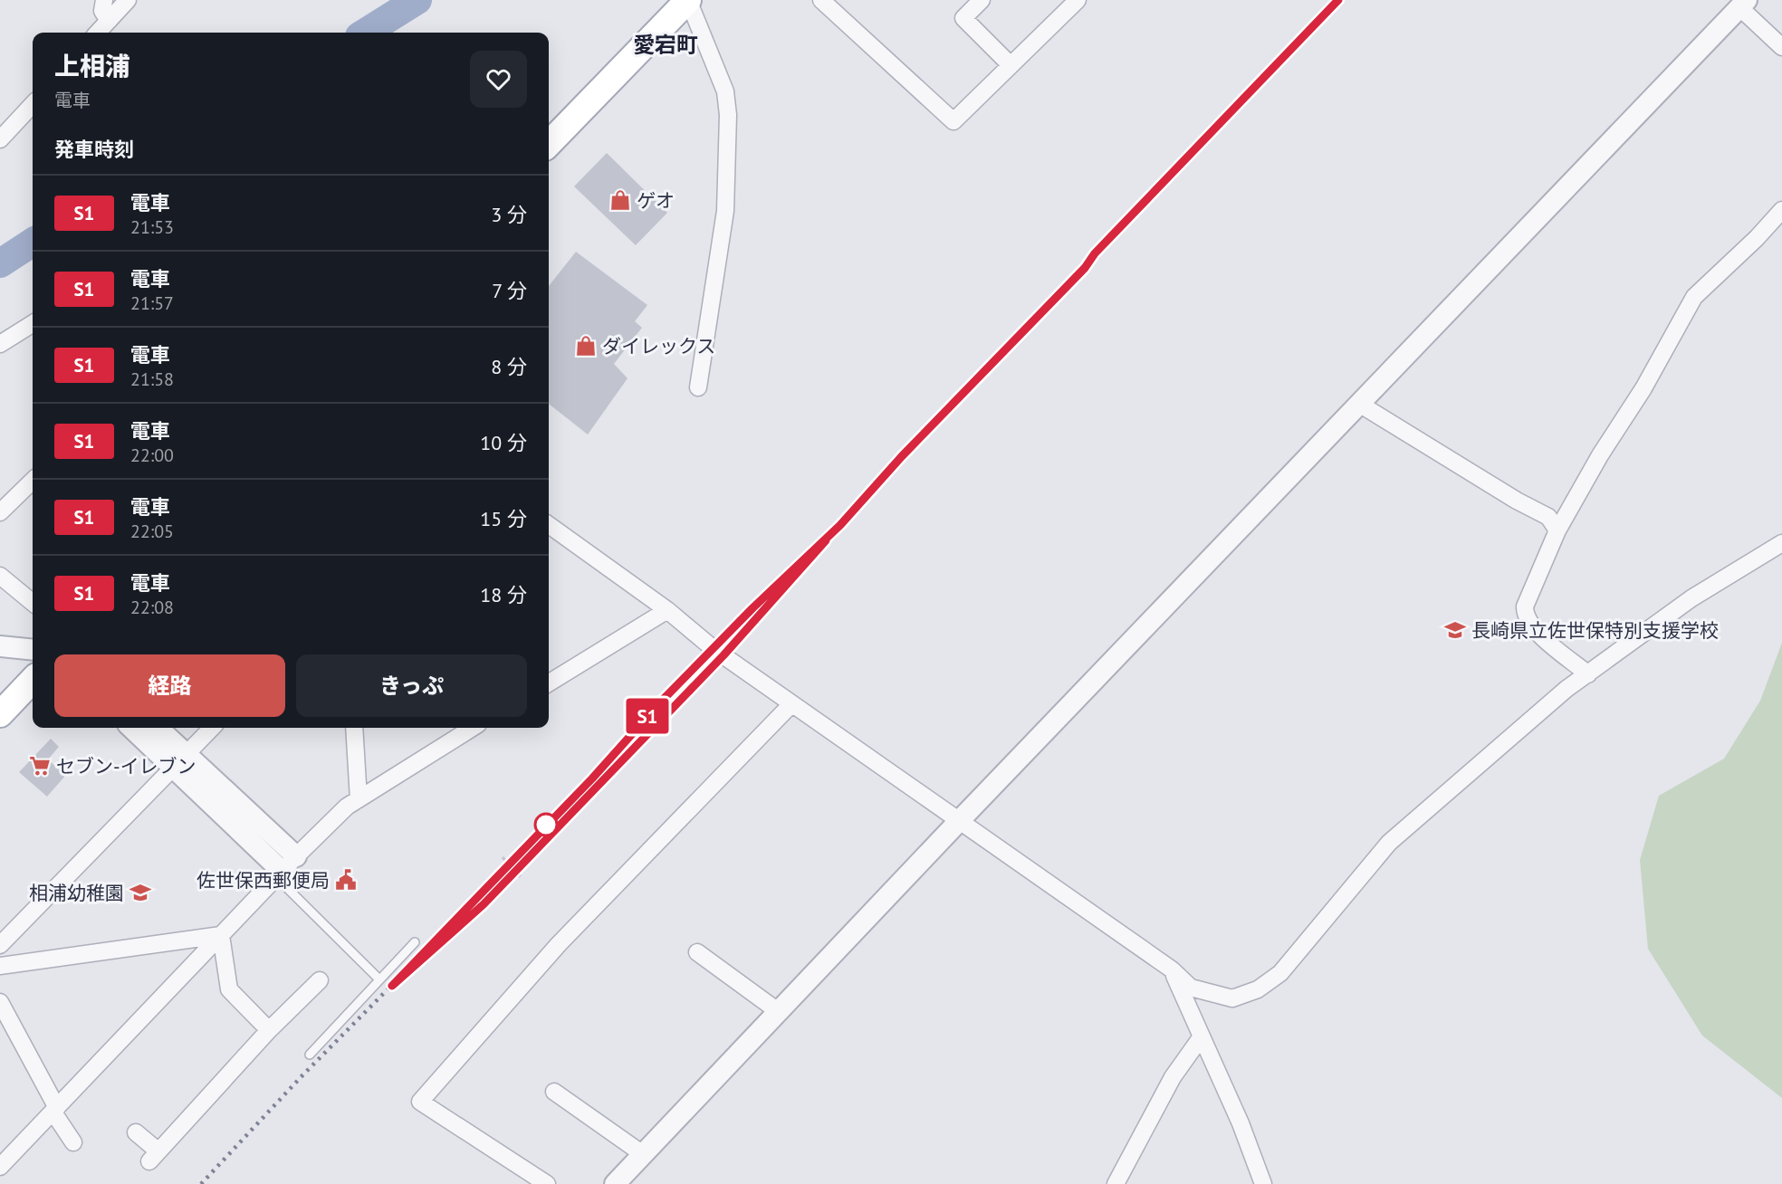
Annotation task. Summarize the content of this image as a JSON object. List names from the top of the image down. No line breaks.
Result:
{"districts":["愛宕町"],"places":{"shop":["ゲオ","ダイレックス"],"school or university":["長崎県立佐世保特別支援学校","相浦幼稚園"],"supermarket":["セブン-イレブン"],"public building":["佐世保西郵便局"]},"page":{"on_map":"S1","heading":[["上相浦","電車"],"発車時刻"],"list":[{"mark":"S1","name":"電車","note":"21:53","value":"3 分"},{"mark":"S1","name":"電車","note":"21:57","value":"7 分"},{"mark":"S1","name":"電車","note":"21:58","value":"8 分"},{"mark":"S1","name":"電車","note":"22:00","value":"10 分"},{"mark":"S1","name":"電車","note":"22:05","value":"15 分"},{"mark":"S1","name":"電車","note":"22:08","value":"18 分"}],"buttons":["経路","きっぷ"]}}
